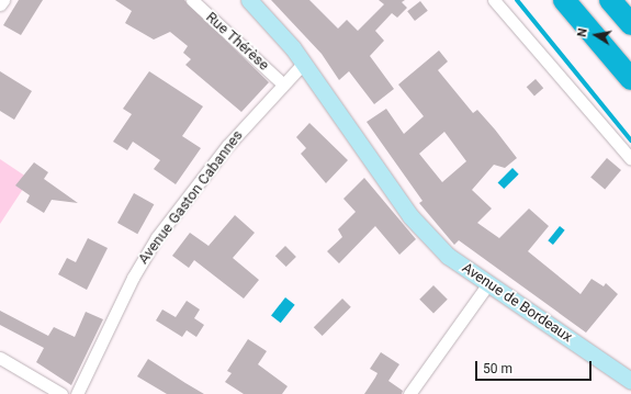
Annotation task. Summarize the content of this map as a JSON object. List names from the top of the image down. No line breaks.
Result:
{"streets":{"main road":["Avenue de Bordeaux"],"street":["Rue Thérèse","Avenue Gaston Cabannes"]},"crossings":[["Rue Thérèse","Avenue Gaston Cabannes"],["Avenue Gaston Cabannes","Avenue de Bordeaux"]],"scale_bar":"50 m","north":"left"}
